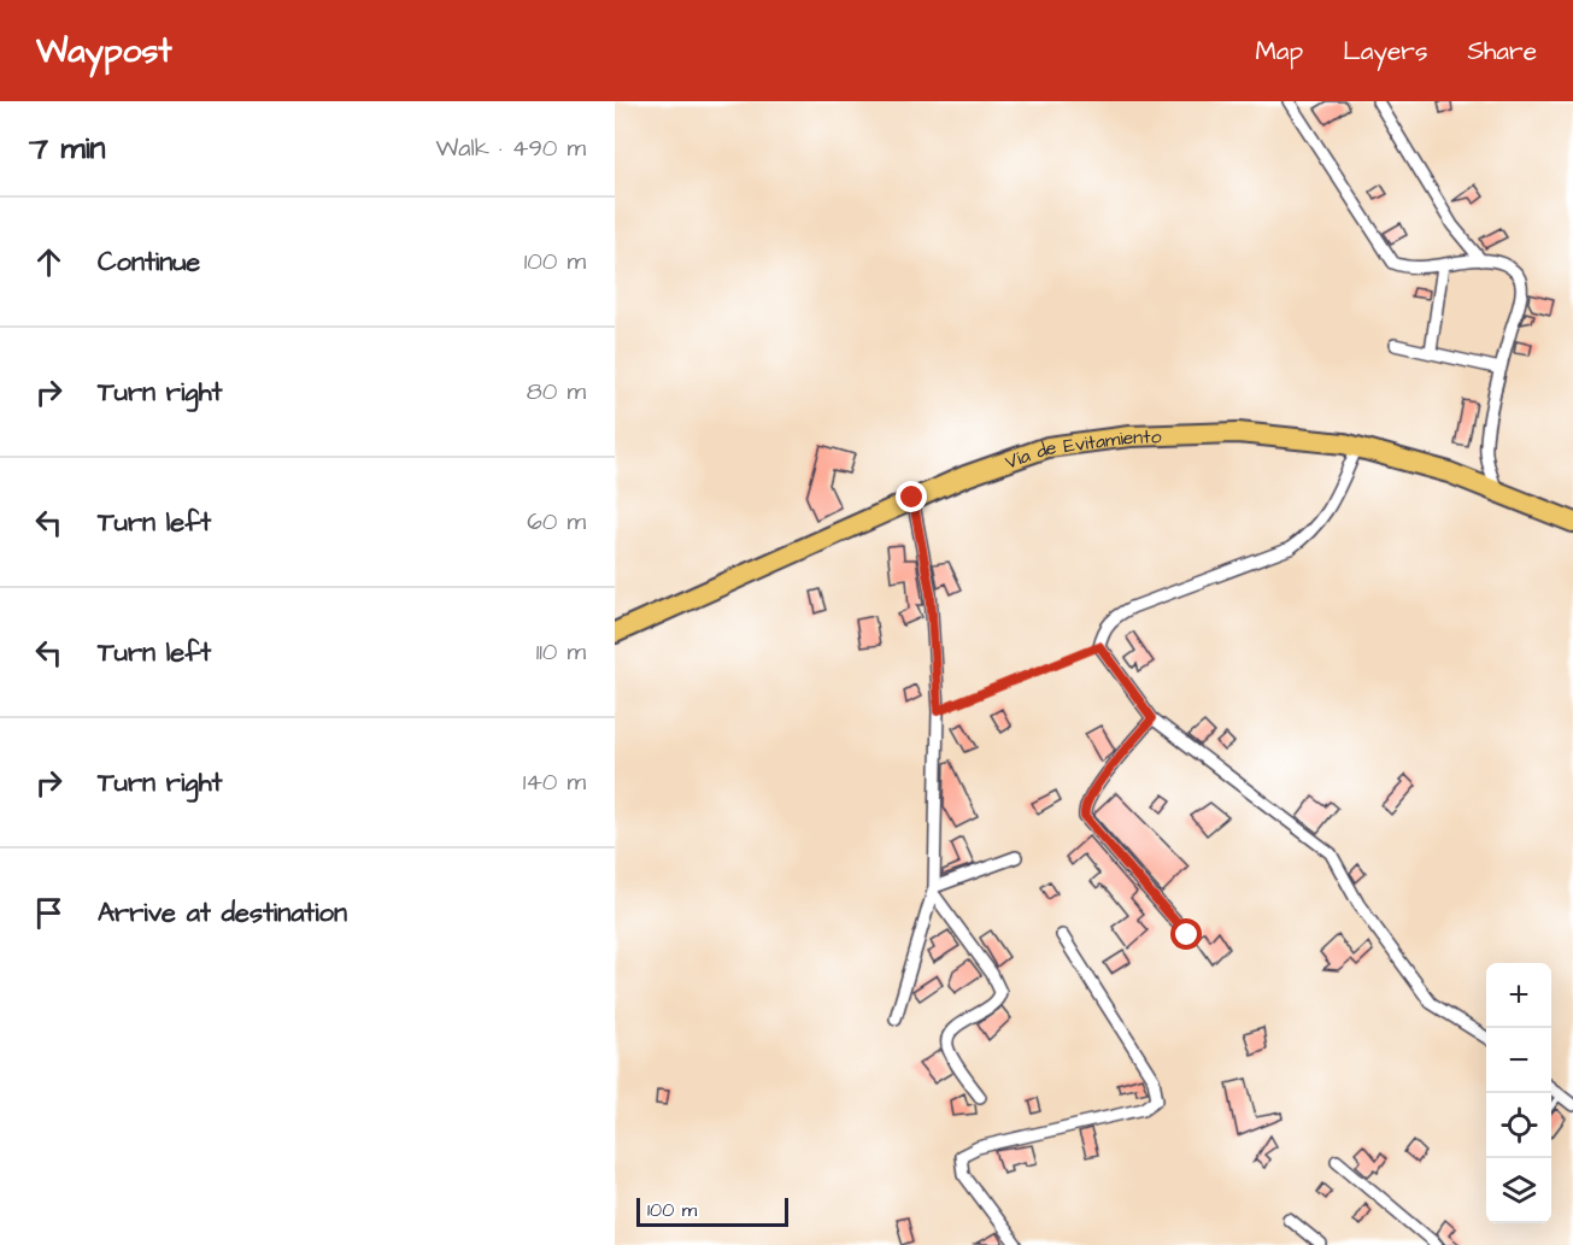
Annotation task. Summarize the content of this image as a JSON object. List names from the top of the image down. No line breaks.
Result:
{"streets":{"highway":["Vía de Evitamiento"]},"scale_bar":"100 m","page":{"header":"Waypost","nav":["Map","Layers","Share"],"heading":["7 min","Walk · 490 m"],"list":[["Continue","100 m"],["Turn right","80 m"],["Turn left","60 m"],["Turn left","110 m"],["Turn right","140 m"],"Arrive at destination"],"map_buttons":["+","−"],"scale":"100 m"}}
